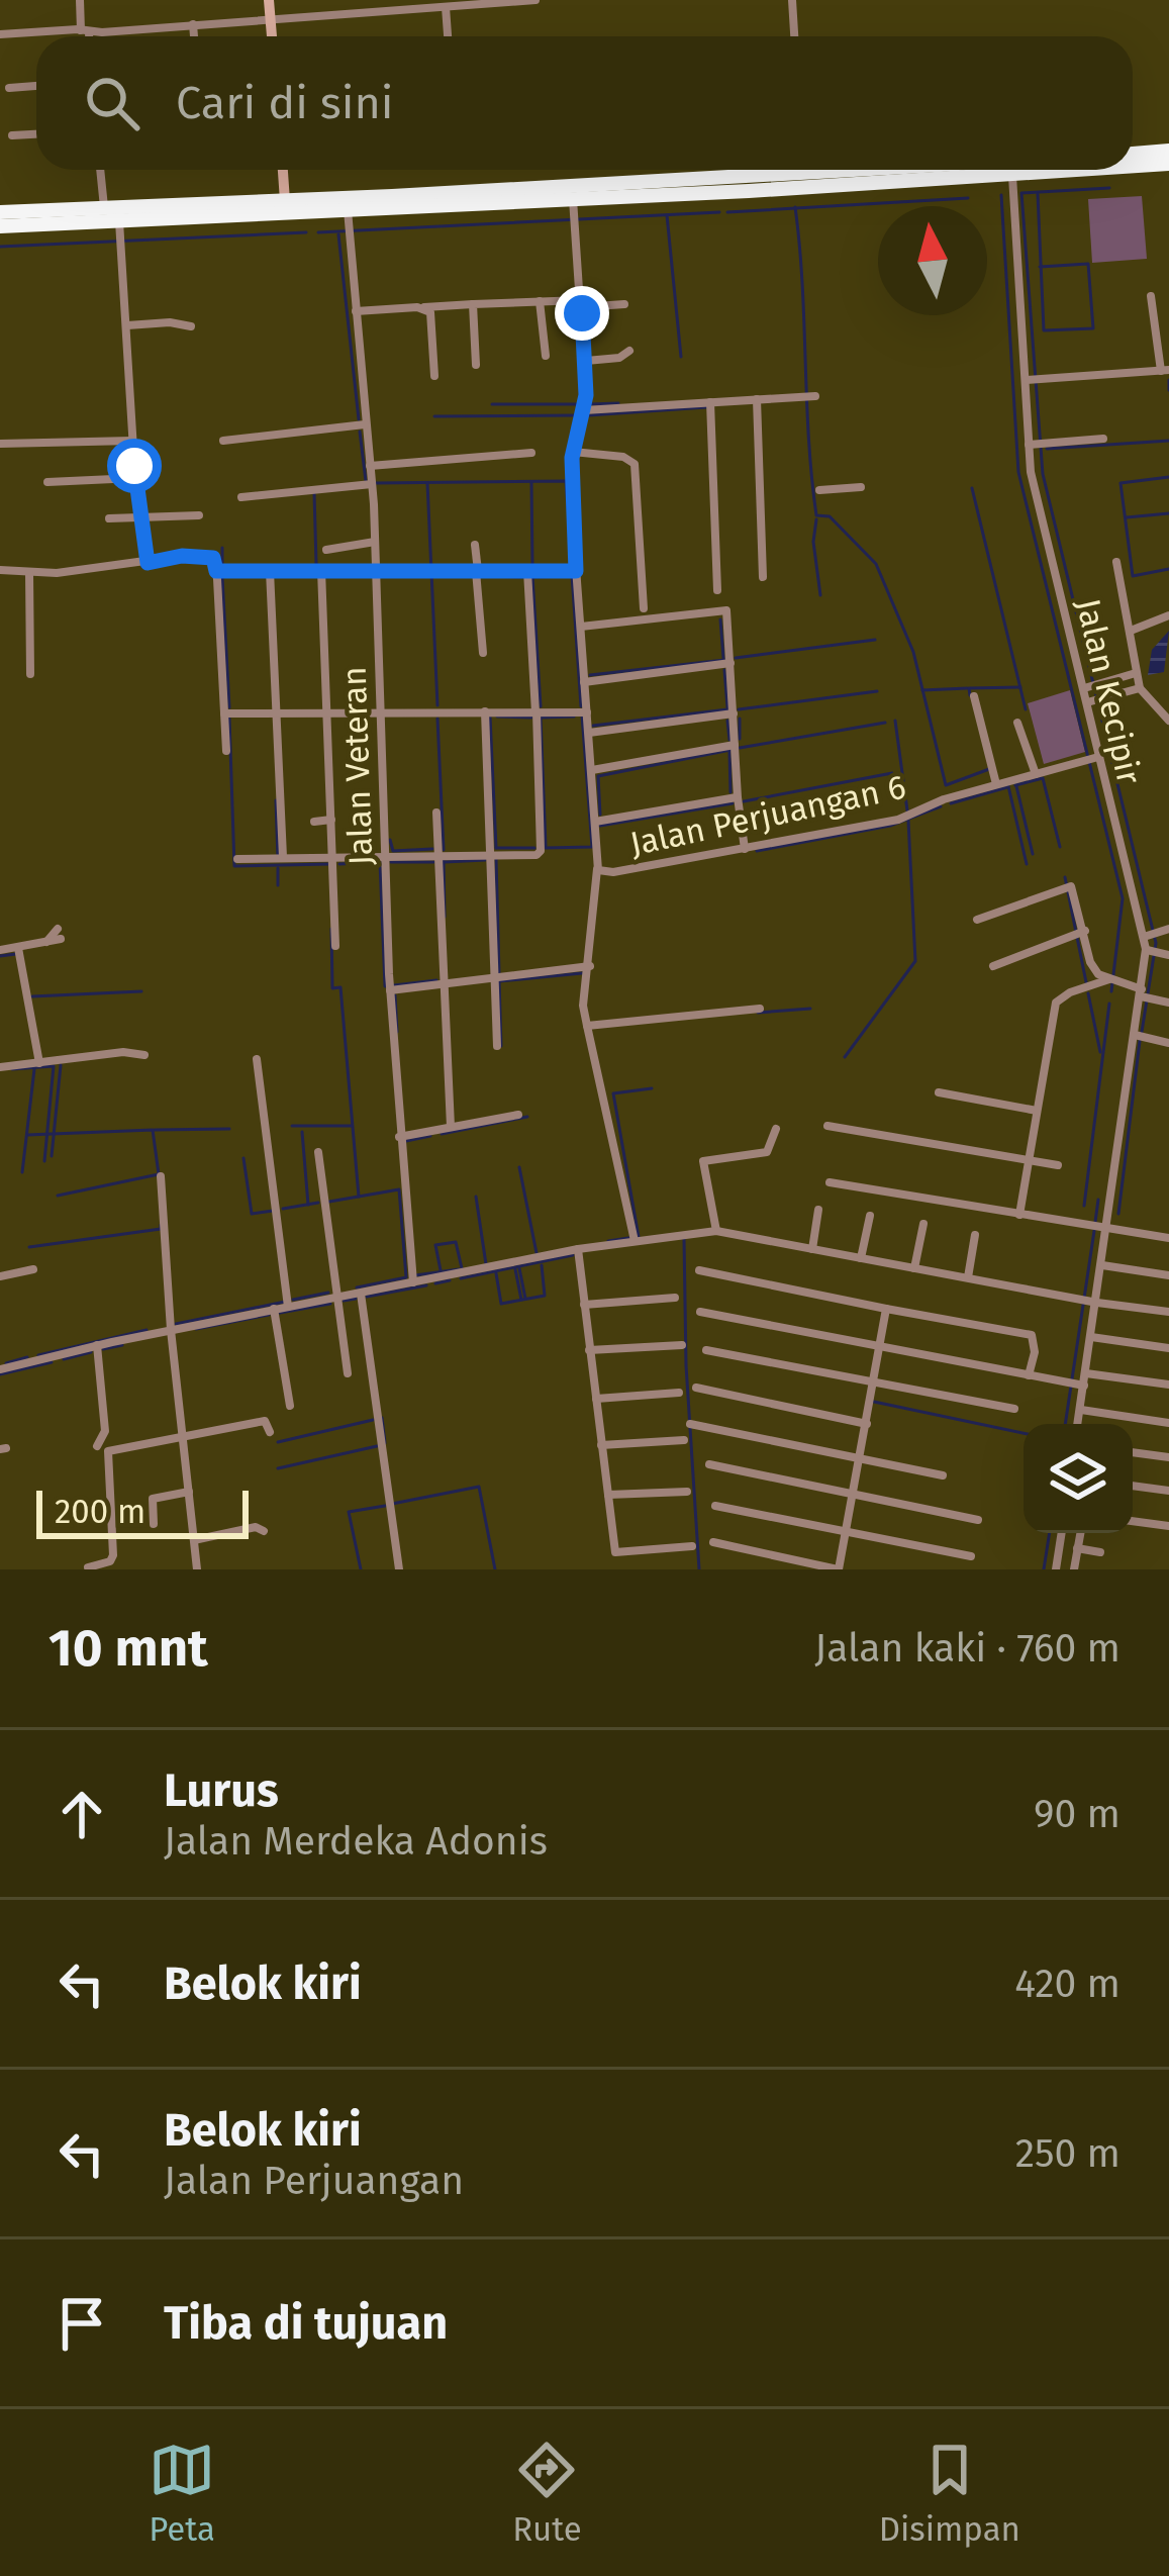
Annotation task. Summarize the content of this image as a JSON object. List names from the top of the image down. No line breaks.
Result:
{"streets":{"street":["Jalan Kecipir","Jalan Veteran","Jalan Perjuangan 6"]},"crossings":[["Jalan Kecipir","Jalan Perjuangan 6"]],"scale_bar":"200 m","north":"top","page":{"search":"Cari di sini","scale":"200 m","heading":["10 mnt","Jalan kaki · 760 m"],"list":[["Lurus","Jalan Merdeka Adonis","90 m"],["Belok kiri","420 m"],["Belok kiri","Jalan Perjuangan","250 m"],"Tiba di tujuan"],"nav":["Peta","Rute","Disimpan"]}}
